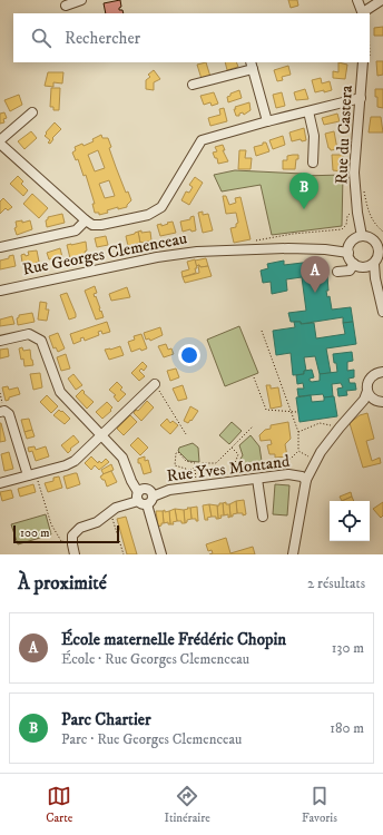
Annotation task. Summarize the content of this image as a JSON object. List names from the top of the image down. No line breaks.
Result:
{"streets":{"street":["Rue du Castera","Rue Georges Clemenceau","Rue Yves Montand"]},"crossings":[["Rue du Castera","Rue Georges Clemenceau"]],"scale_bar":"100 m","page":{"search":"Rechercher","pins":["B","A"],"scale":"100 m","heading":["À proximité","2 résultats"],"list":[{"mark":"A","name":"École maternelle Frédéric Chopin","note":"École · Rue Georges Clemenceau","value":"130 m"},{"mark":"B","name":"Parc Chartier","note":"Parc · Rue Georges Clemenceau","value":"180 m"}],"nav":["Carte","Itinéraire","Favoris"]}}
